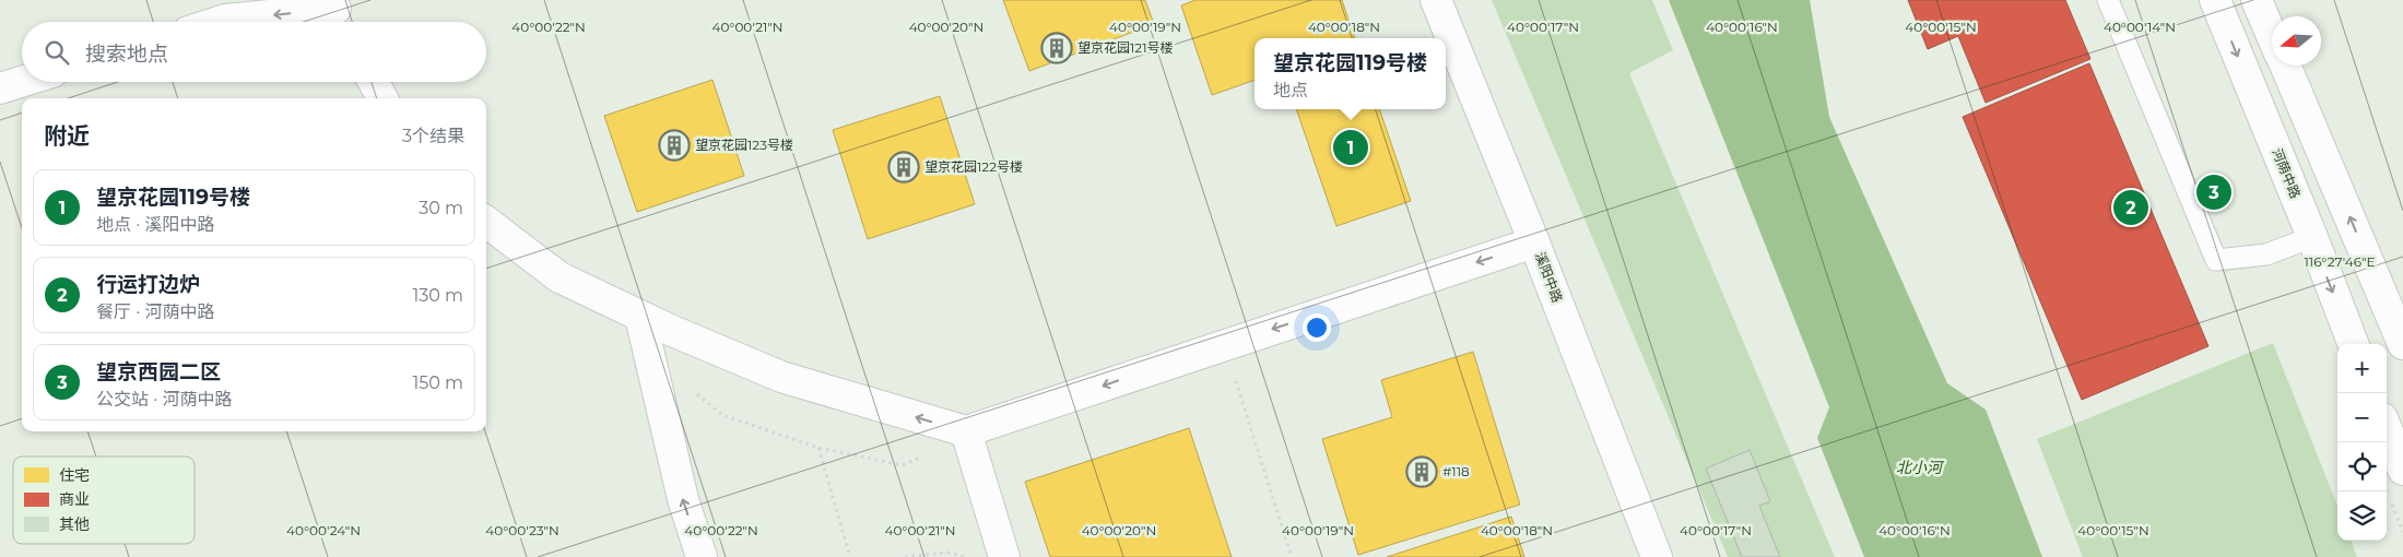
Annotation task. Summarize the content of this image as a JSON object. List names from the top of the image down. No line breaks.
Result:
{"streets":{"street":["河荫中路","溪阳中路"]},"water":["北小河"],"places":{"building":["望京花园121号楼","望京花园123号楼","望京花园122号楼","#118"]},"legend":["住宅","商业","其他"],"north":"left","page":{"search":"搜索地点","popup":["望京花园119号楼","地点"],"heading":["附近","3个结果"],"pins":["1","3","2"],"list":[{"mark":"1","name":"望京花园119号楼","note":"地点 · 溪阳中路","value":"30 m"},{"mark":"2","name":"行运打边炉","note":"餐厅 · 河荫中路","value":"130 m"},{"mark":"3","name":"望京西园二区","note":"公交站 · 河荫中路","value":"150 m"}],"map_buttons":["+","−"]},"coordinates":["40°00'22\"N","40°00'21\"N","40°00'20\"N","40°00'19\"N","40°00'18\"N","40°00'17\"N","40°00'16\"N","40°00'15\"N","40°00'14\"N","116°27'46\"E","40°00'24\"N","40°00'23\"N"]}
